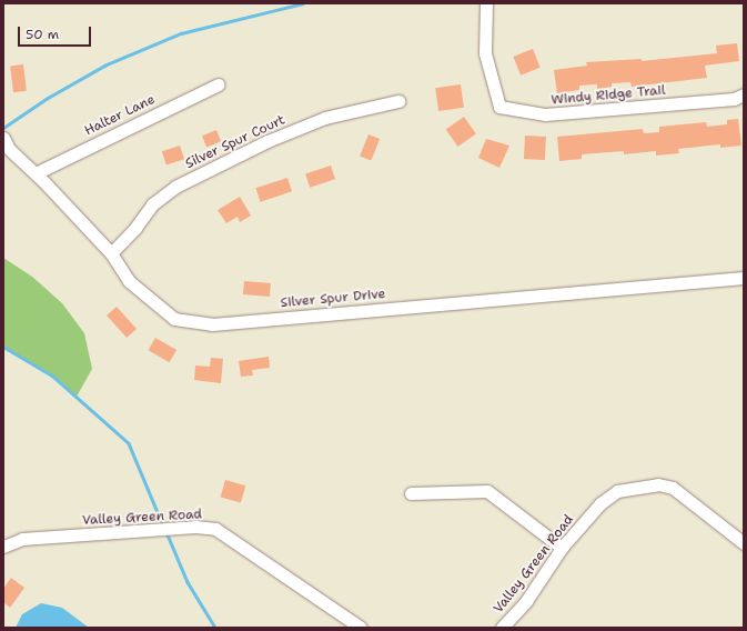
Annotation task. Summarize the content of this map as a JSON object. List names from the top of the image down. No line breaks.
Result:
{"streets":{"street":["Windy Ridge Trail","Halter Lane","Silver Spur Court","Silver Spur Drive","Valley Green Road"]},"crossings":[["Halter Lane","Silver Spur Drive"],["Silver Spur Court","Silver Spur Drive"]],"scale_bar":"50 m"}
